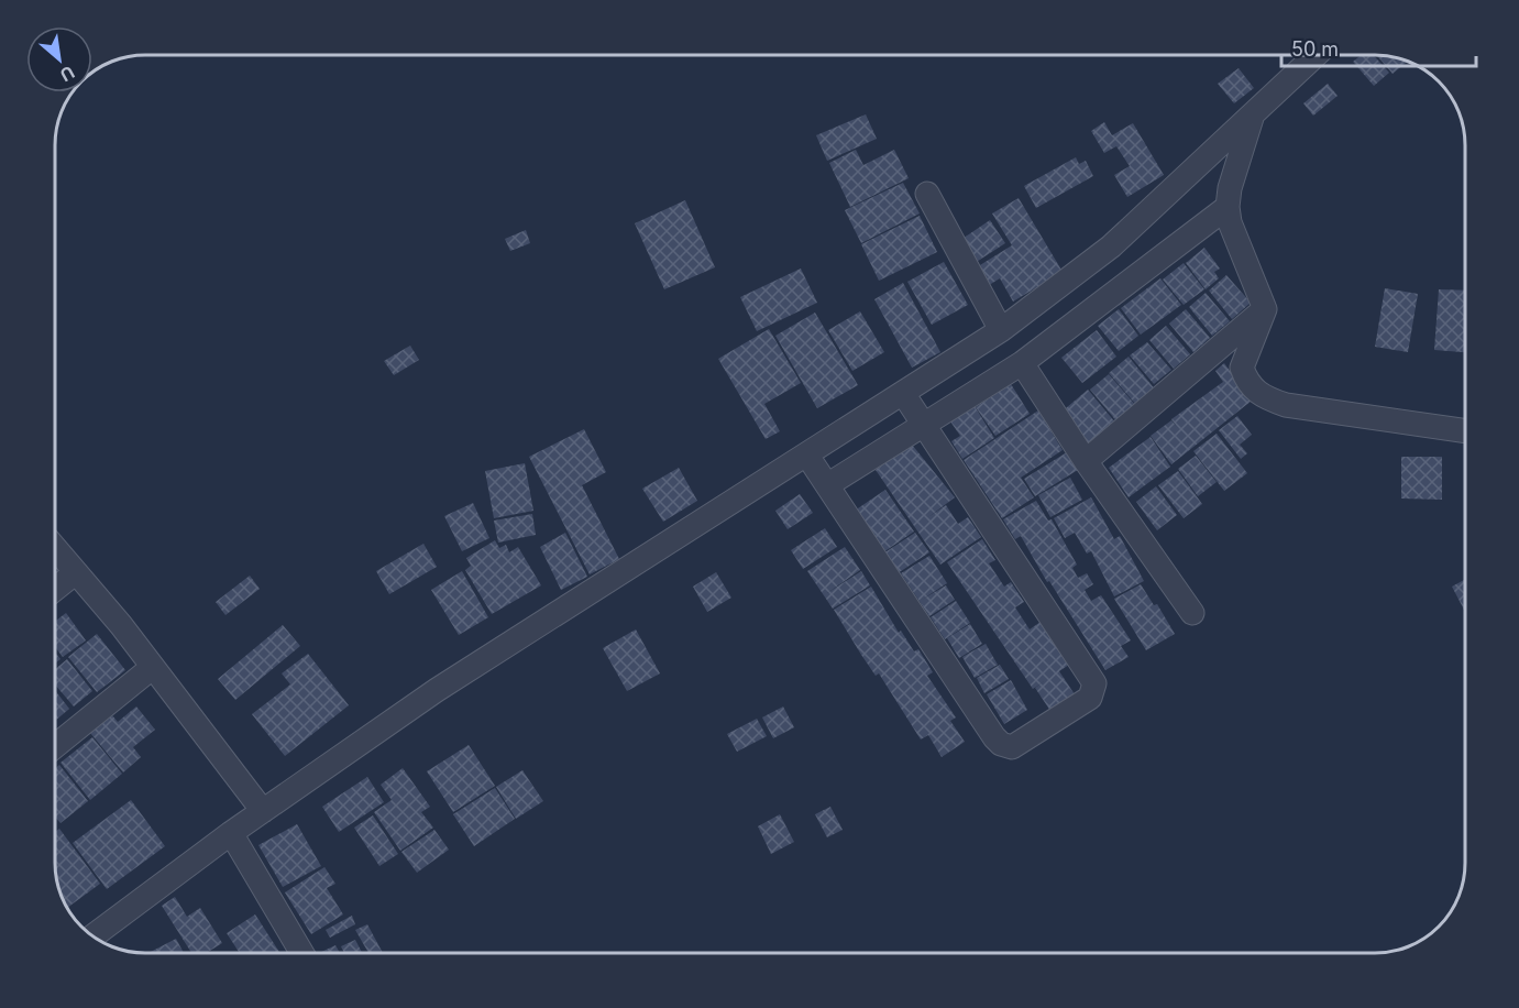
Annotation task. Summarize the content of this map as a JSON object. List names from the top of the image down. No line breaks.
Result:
{"scale_bar":"50 m","north":"bottom right"}
